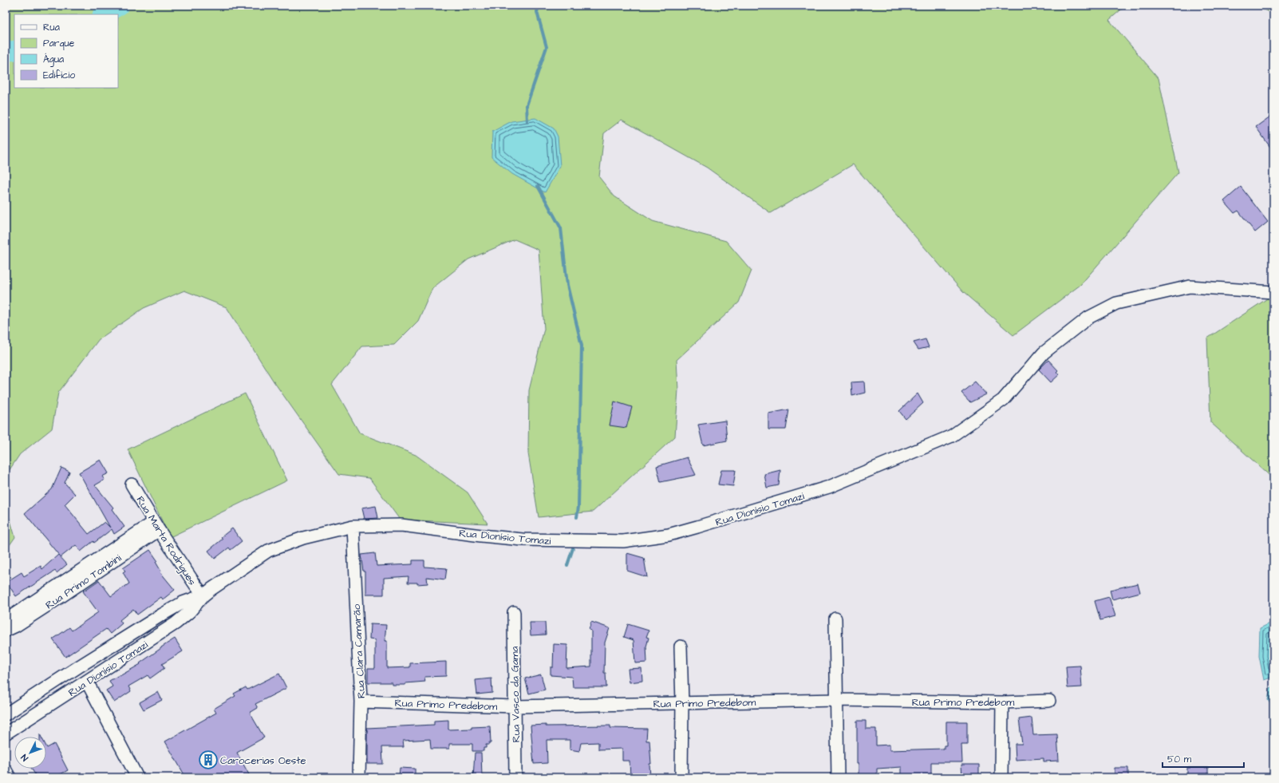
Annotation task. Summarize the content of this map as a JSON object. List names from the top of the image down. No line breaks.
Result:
{"streets":{"street":["Rua Dionísio Tomazi","Rua Marta Rodrigues","Rua Primo Tombini","Rua Clara Camarão","Rua Vasco da Gama","Rua Primo Predebom"]},"crossings":[["Rua Dionísio Tomazi","Rua Marta Rodrigues"],["Rua Dionísio Tomazi","Rua Clara Camarão"],["Rua Marta Rodrigues","Rua Primo Tombini"],["Rua Clara Camarão","Rua Primo Predebom"],["Rua Vasco da Gama","Rua Primo Predebom"]],"places":{"building":["Carocerias Oeste"]},"legend":["Rua","Parque","Água","Edifício"],"scale_bar":"50 m","north":"bottom left"}
